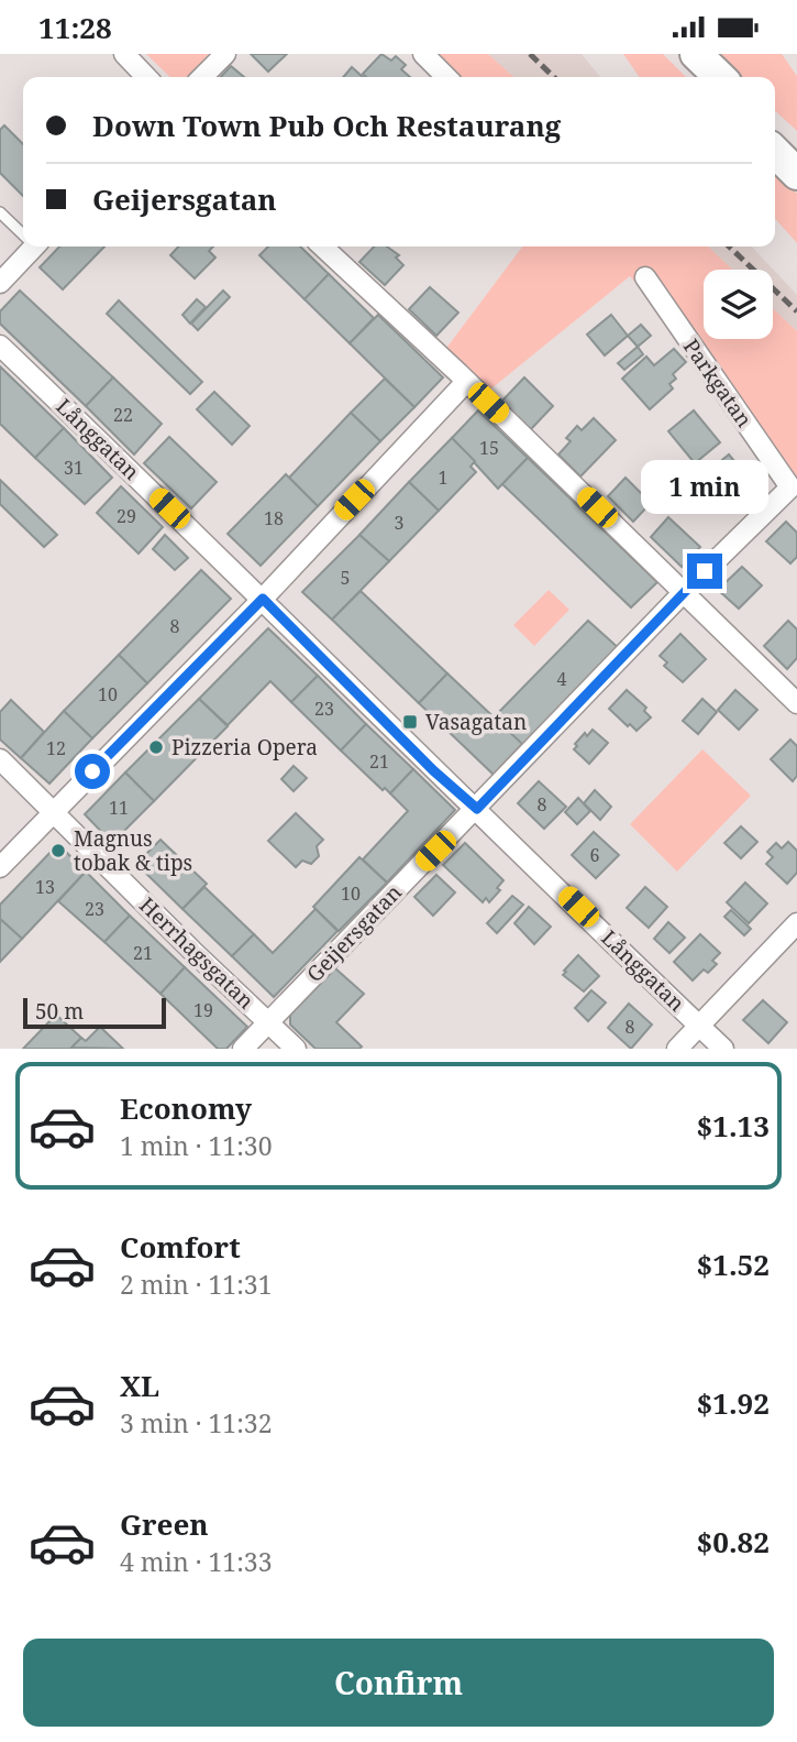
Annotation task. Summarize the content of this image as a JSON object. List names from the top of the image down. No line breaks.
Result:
{"streets":{"street":["Parkgatan","Långgatan","Geijersgatan","Herrhagsgatan"]},"crossings":[["Parkgatan","Geijersgatan"],["Långgatan","Geijersgatan"],["Geijersgatan","Herrhagsgatan"]],"places":{"transit":["Vasagatan"],"other":["Pizzeria Opera","Magnus tobak & tips"]},"house_numbers":["22","15","31","1","29","18","3","5","8","4","10","23","12","21","8","11","6","13","10","23","21","19","8"],"scale_bar":"50 m","page":{"status":"11:28","banner":["Down Town Pub Och Restaurang","Geijersgatan"],"bubble":"1 min","scale":"50 m","list":[{"name":"Economy","note":"1 min · 11:30","value":"$1.13"},{"name":"Comfort","note":"2 min · 11:31","value":"$1.52"},{"name":"XL","note":"3 min · 11:32","value":"$1.92"},{"name":"Green","note":"4 min · 11:33","value":"$0.82"}],"buttons":"Confirm"}}
